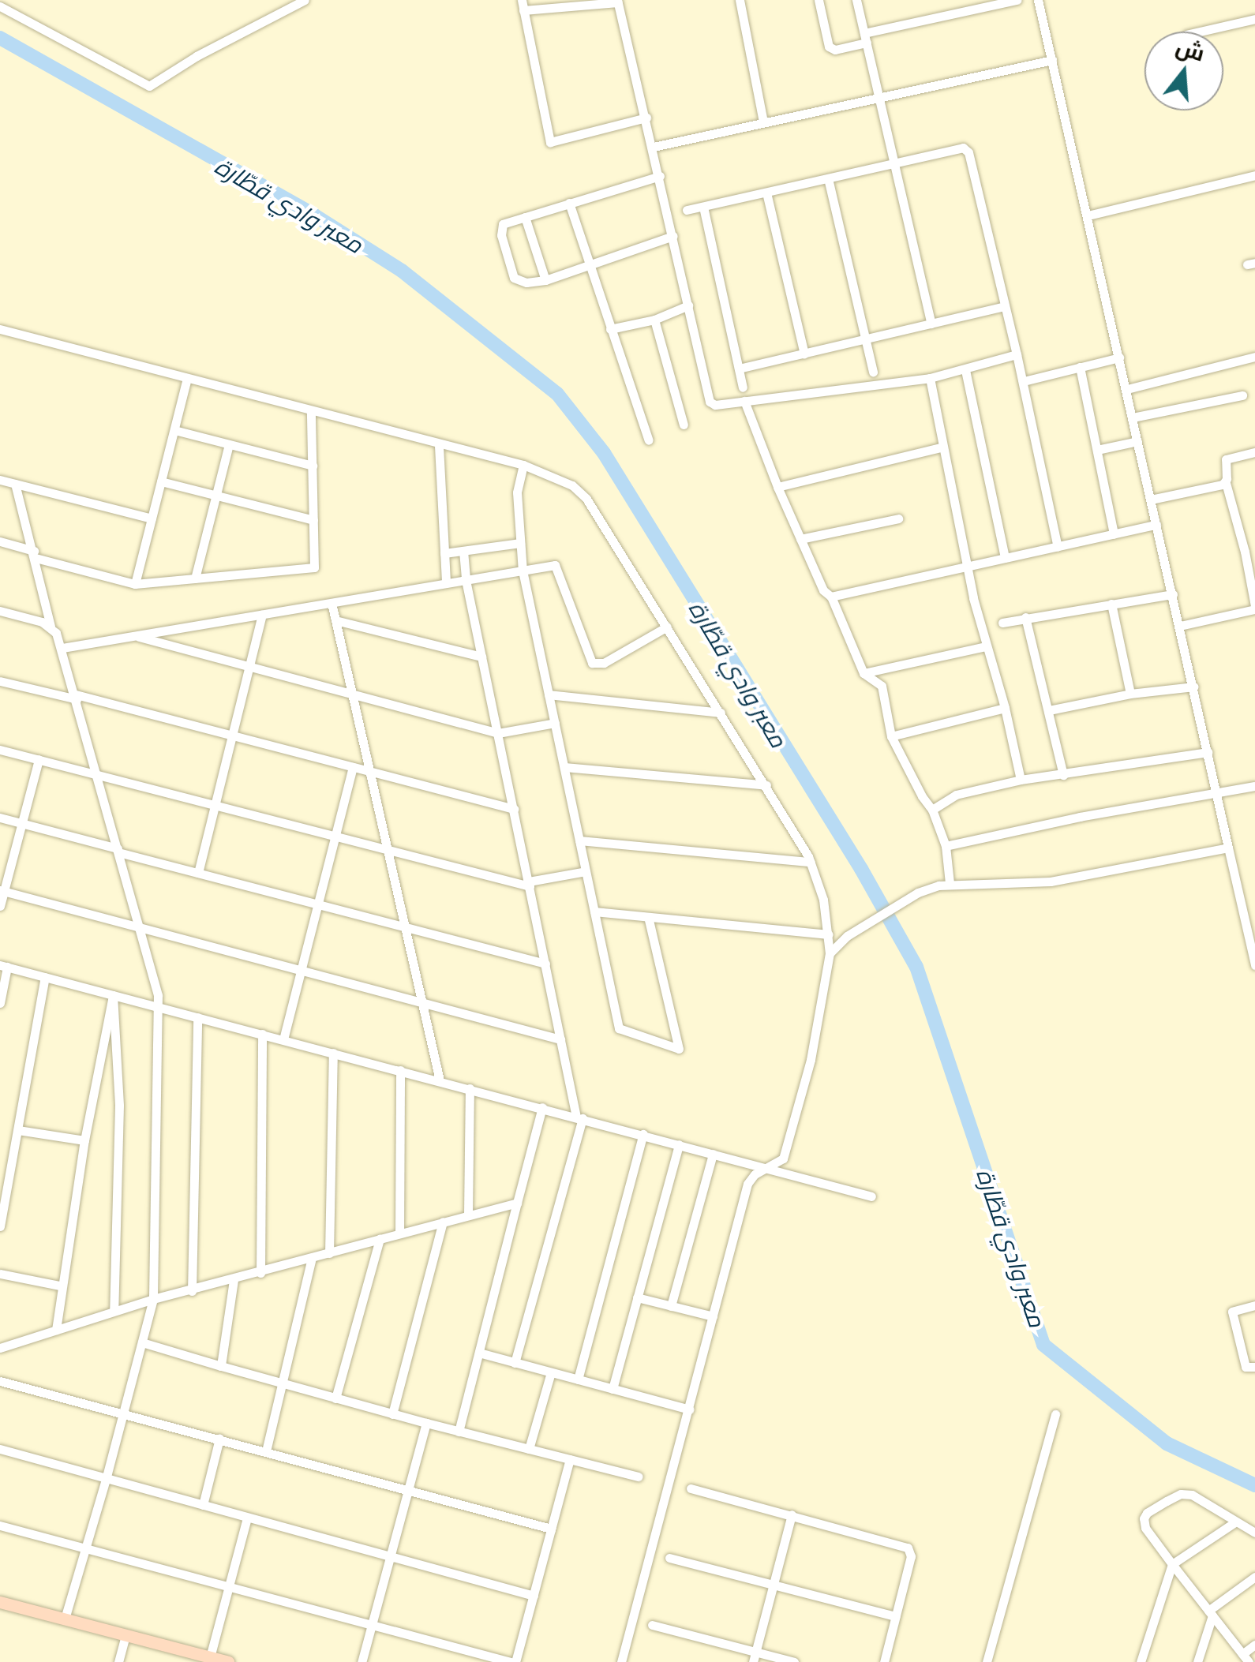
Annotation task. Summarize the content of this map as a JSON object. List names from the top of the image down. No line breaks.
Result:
{"water":["معبر وادي قطّارة"],"north":"top"}
